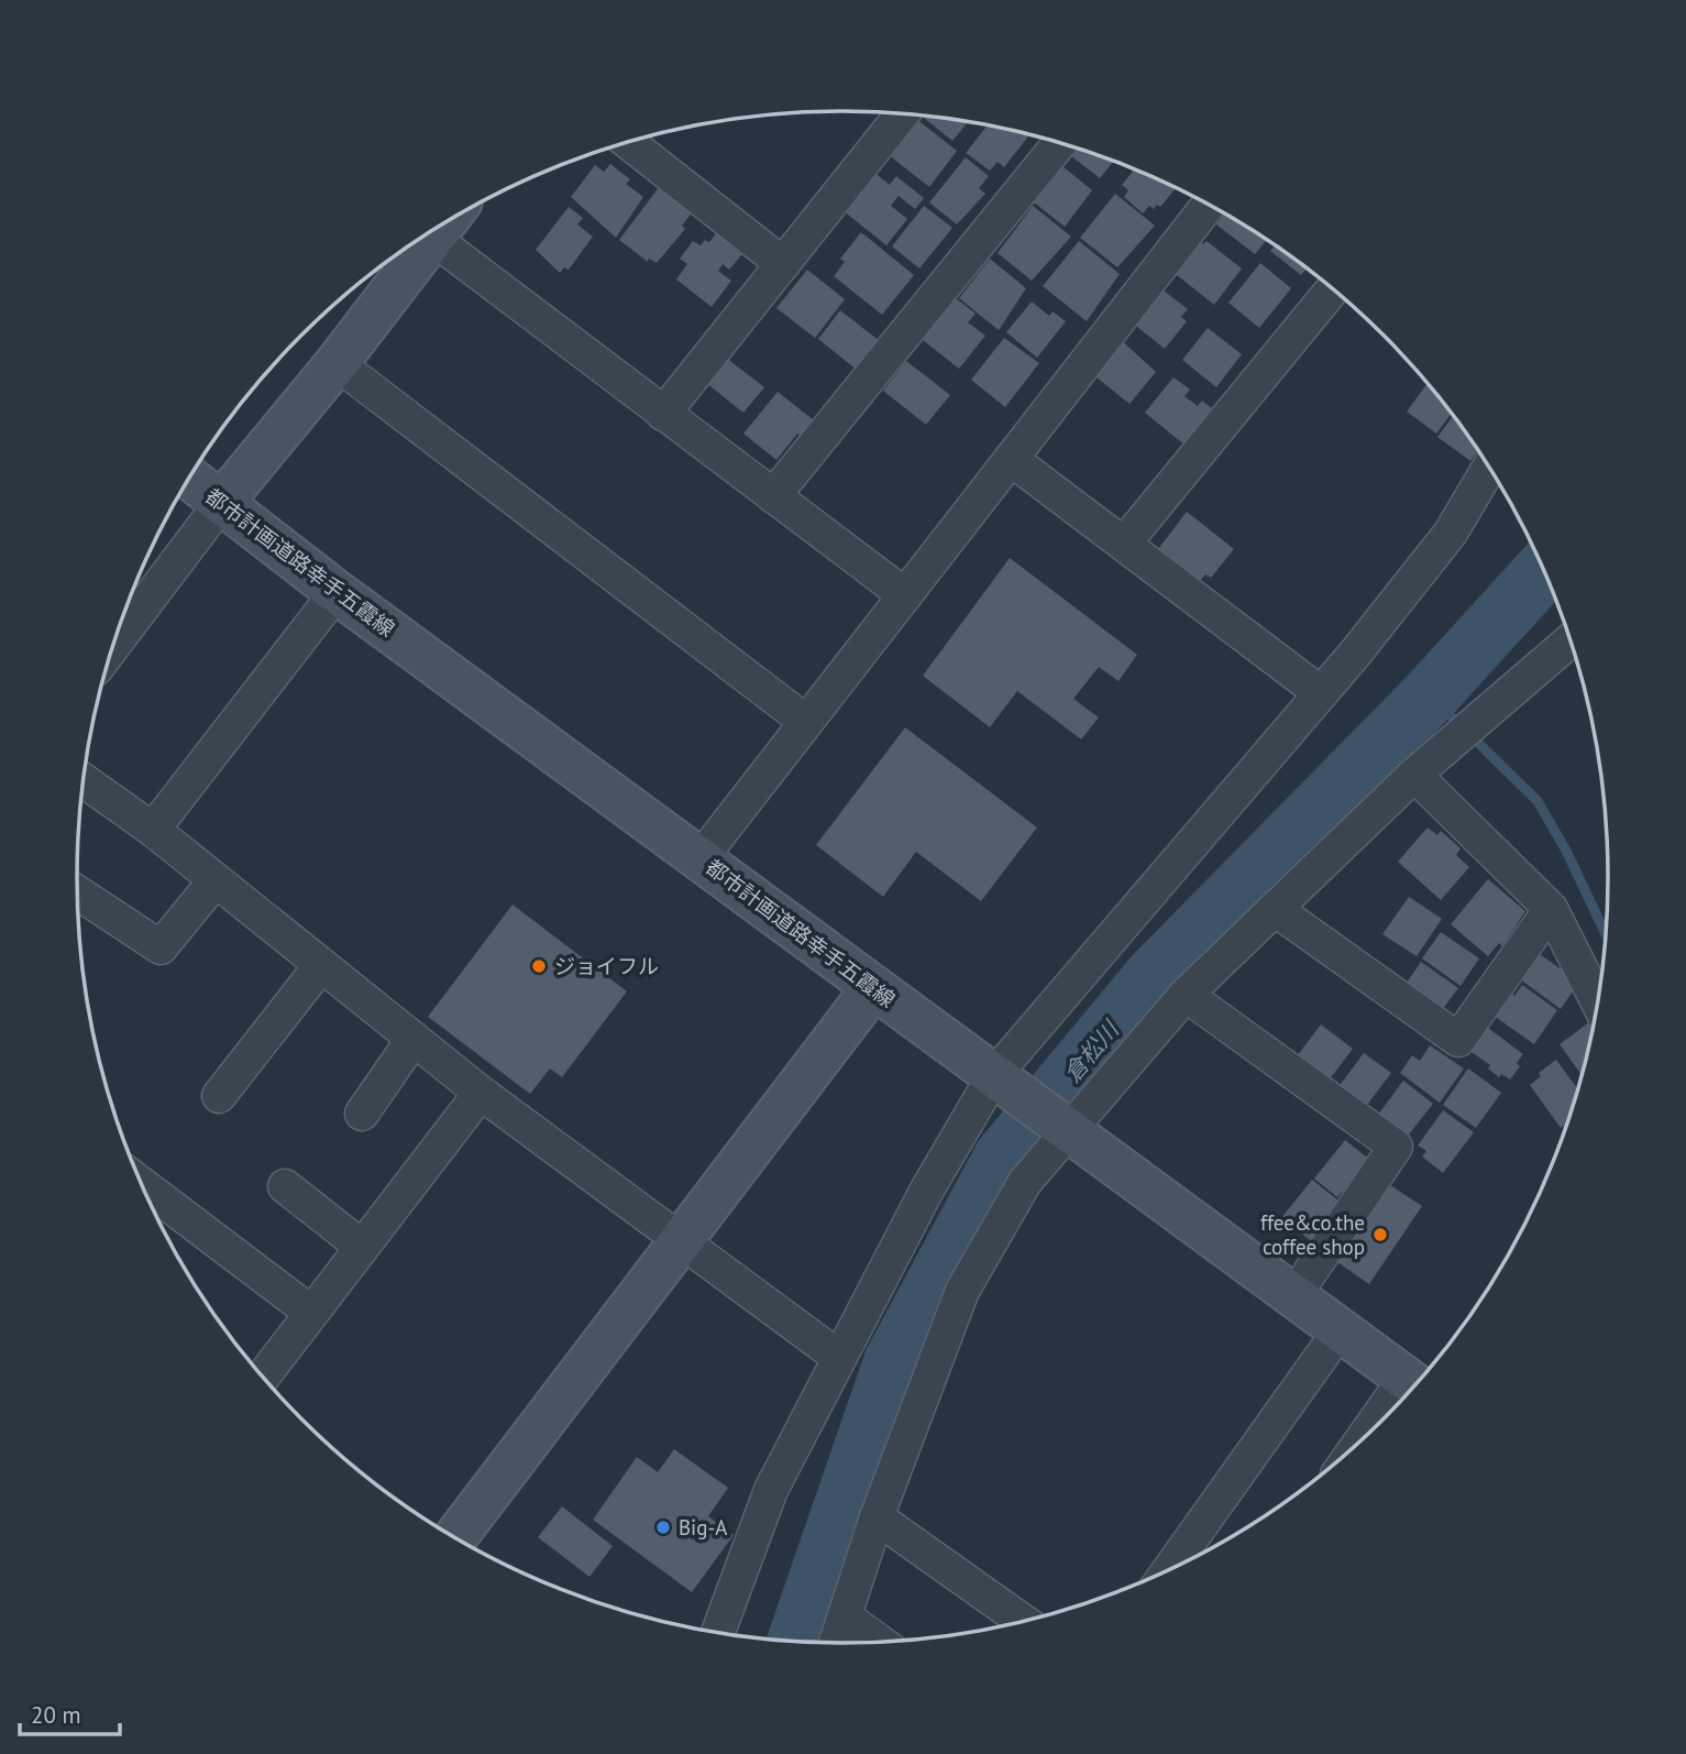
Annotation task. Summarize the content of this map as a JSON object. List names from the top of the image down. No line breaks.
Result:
{"streets":{"street":["都市計画道路幸手五霞線"]},"water":["倉松川"],"places":["ジョイフル","ffee&co.the coffee shop","Big-A"],"scale_bar":"20 m"}
